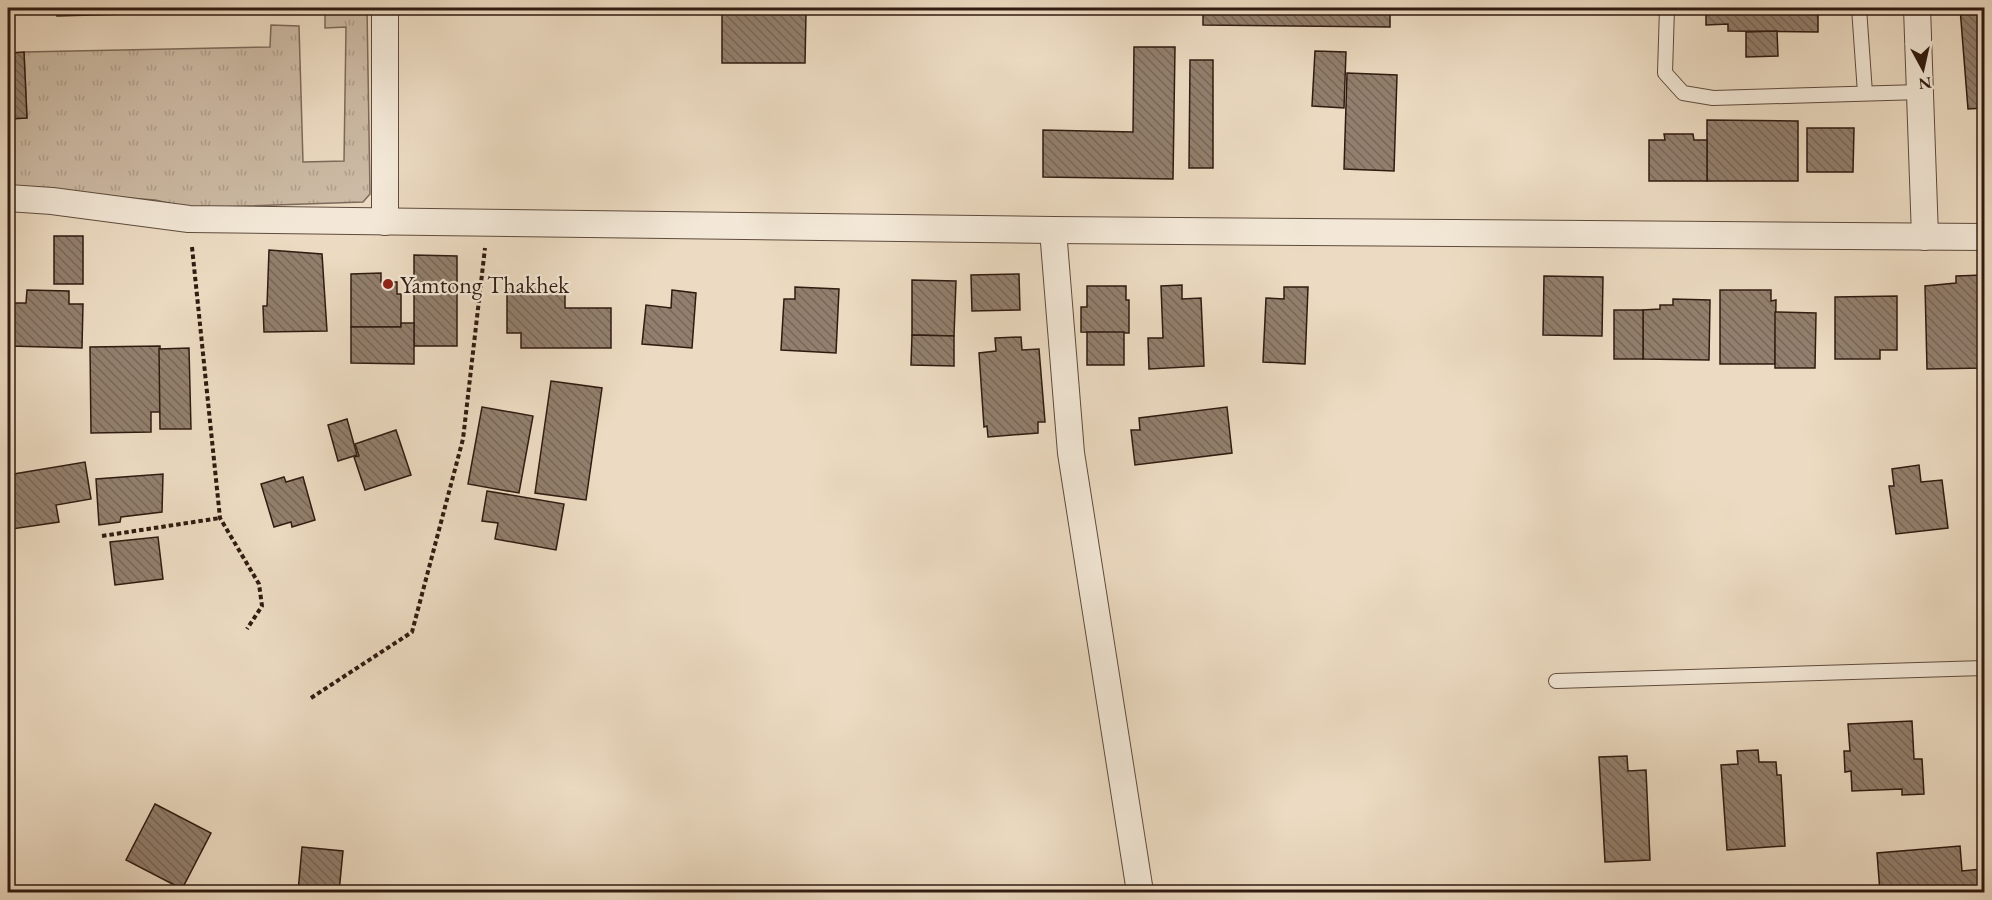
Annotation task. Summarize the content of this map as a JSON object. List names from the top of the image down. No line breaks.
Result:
{"places":["Yamtong Thakhek"],"north":"bottom"}
